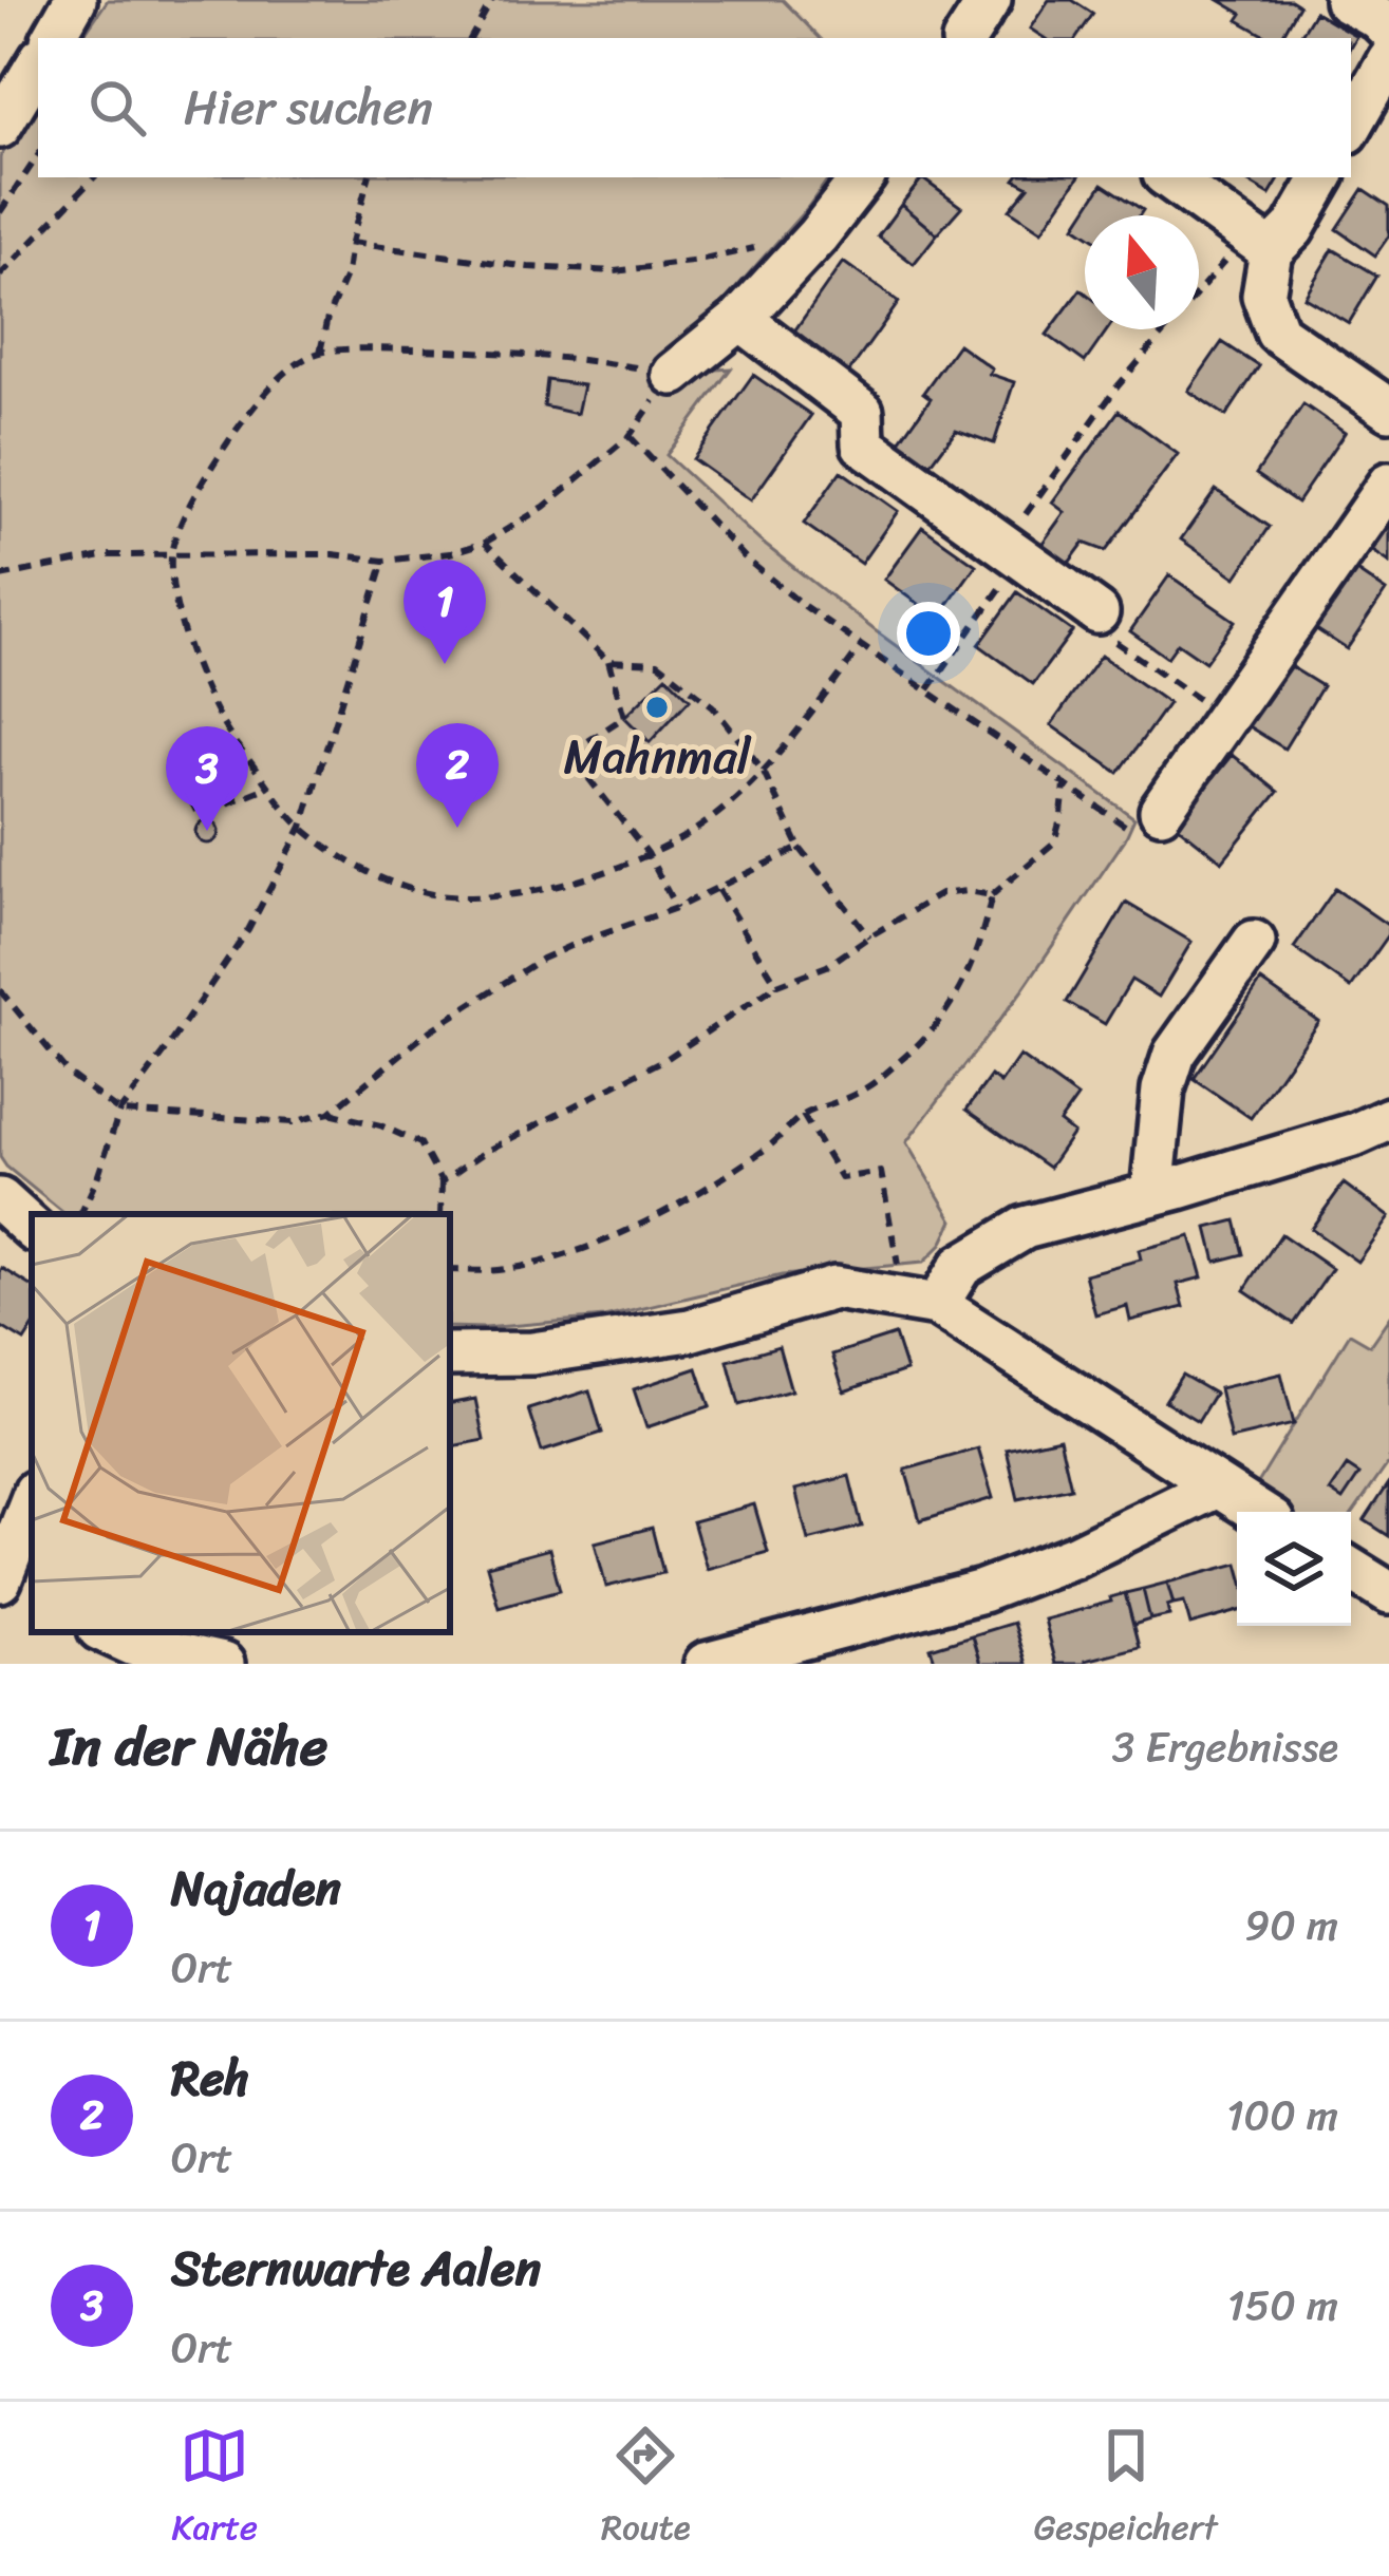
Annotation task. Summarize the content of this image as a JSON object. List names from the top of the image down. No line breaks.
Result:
{"places":["Mahnmal"],"north":"top","page":{"search":"Hier suchen","pins":["1","2","3"],"heading":["In der Nähe","3 Ergebnisse"],"list":[{"mark":"1","name":"Najaden","note":"Ort","value":"90 m"},{"mark":"2","name":"Reh","note":"Ort","value":"100 m"},{"mark":"3","name":"Sternwarte Aalen","note":"Ort","value":"150 m"}],"nav":["Karte","Route","Gespeichert"]}}
